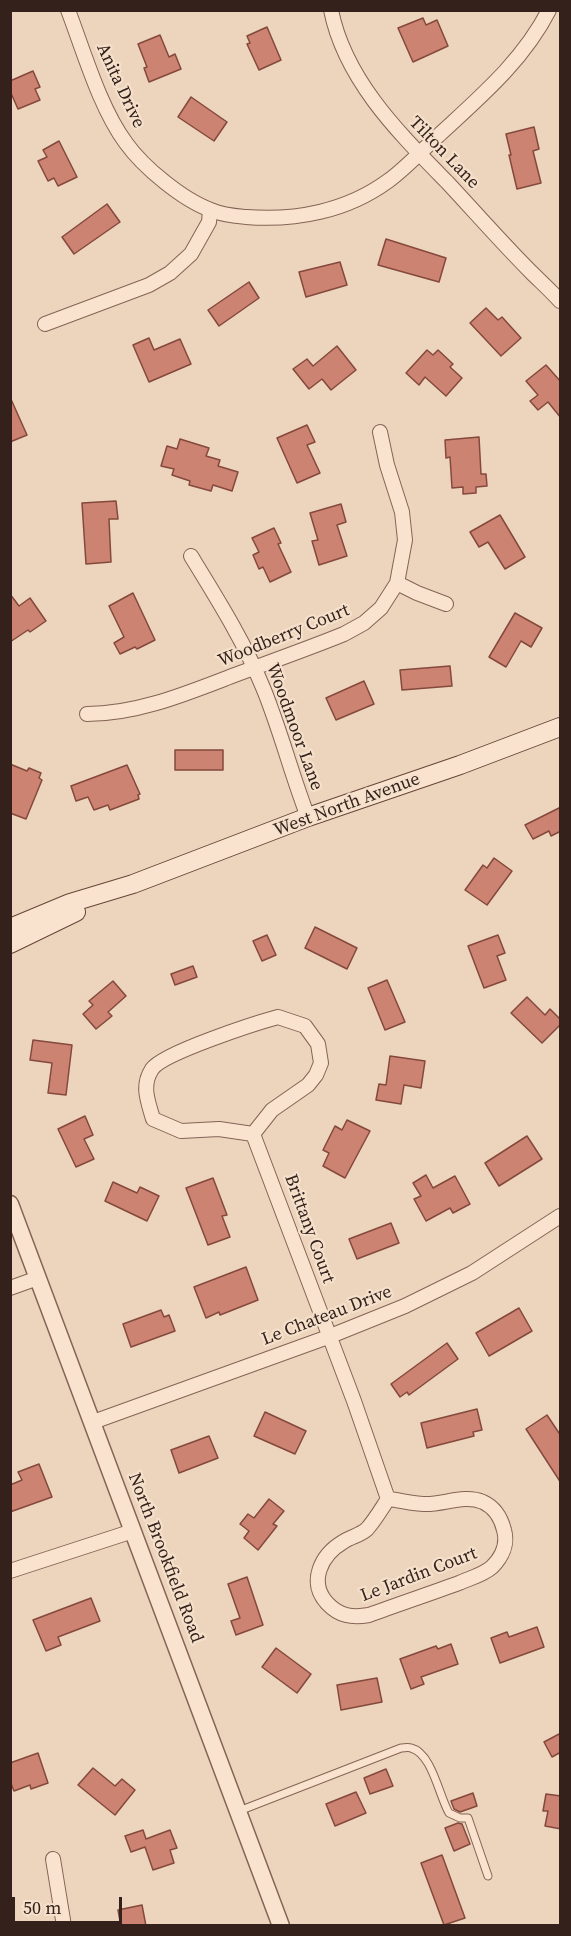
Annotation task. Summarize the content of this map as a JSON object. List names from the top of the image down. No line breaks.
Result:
{"streets":{"main road":["West North Avenue"],"street":["Anita Drive","Tilton Lane","Woodberry Court","Woodmoor Lane","Brittany Court","Le Chateau Drive","North Brookfield Road","Le Jardin Court"]},"crossings":[["Anita Drive","Tilton Lane"],["Woodberry Court","Woodmoor Lane"],["Woodmoor Lane","West North Avenue"],["Brittany Court","Le Chateau Drive"],["Le Chateau Drive","North Brookfield Road"]],"scale_bar":"50 m"}
